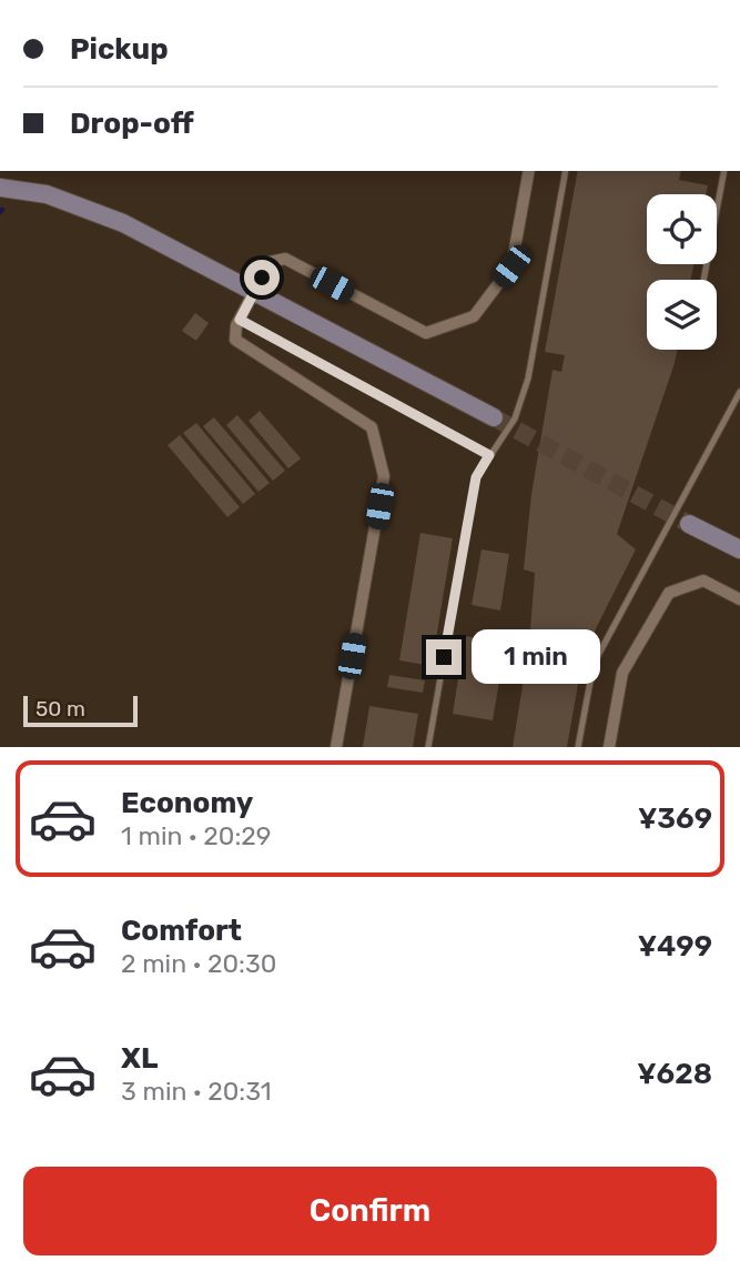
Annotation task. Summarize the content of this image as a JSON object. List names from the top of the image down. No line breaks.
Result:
{"scale_bar":"50 m","page":{"banner":["Pickup","Drop-off"],"bubble":"1 min","scale":"50 m","list":[{"name":"Economy","note":"1 min · 20:29","value":"¥369"},{"name":"Comfort","note":"2 min · 20:30","value":"¥499"},{"name":"XL","note":"3 min · 20:31","value":"¥628"}],"buttons":"Confirm"}}
